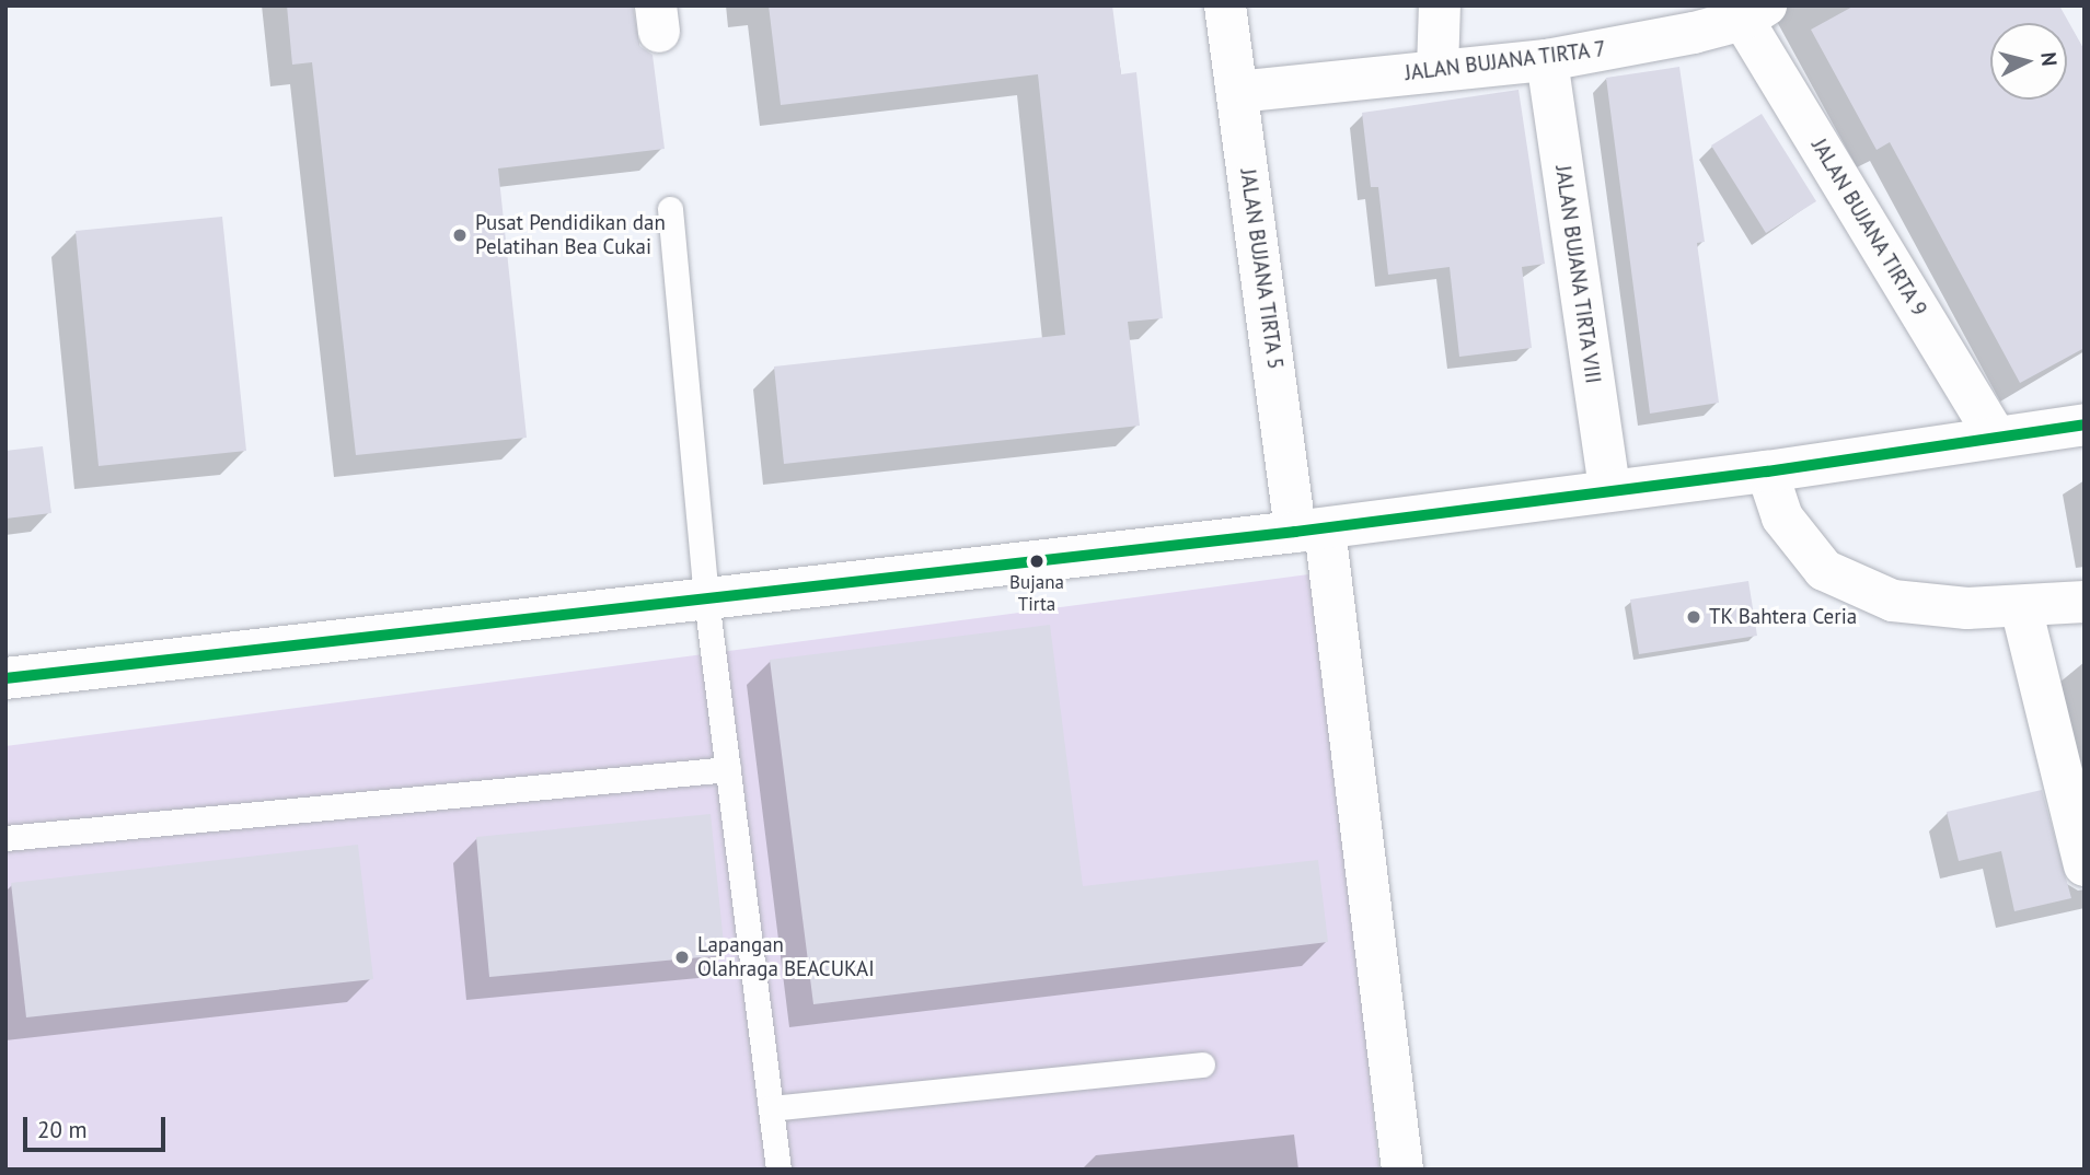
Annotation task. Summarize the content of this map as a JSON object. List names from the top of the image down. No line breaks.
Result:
{"streets":{"street":["JALAN BUJANA TIRTA 7","JALAN BUJANA TIRTA 9","JALAN BUJANA TIRTA 5","JALAN BUJANA TIRTA VIII"]},"crossings":[["JALAN BUJANA TIRTA 7","JALAN BUJANA TIRTA 9"],["JALAN BUJANA TIRTA 7","JALAN BUJANA TIRTA 5"],["JALAN BUJANA TIRTA 7","JALAN BUJANA TIRTA VIII"]],"places":["Pusat Pendidikan dan Pelatihan Bea Cukai","Bujana Tirta","TK Bahtera Ceria","Lapangan Olahraga BEACUKAI"],"scale_bar":"20 m","north":"right"}
